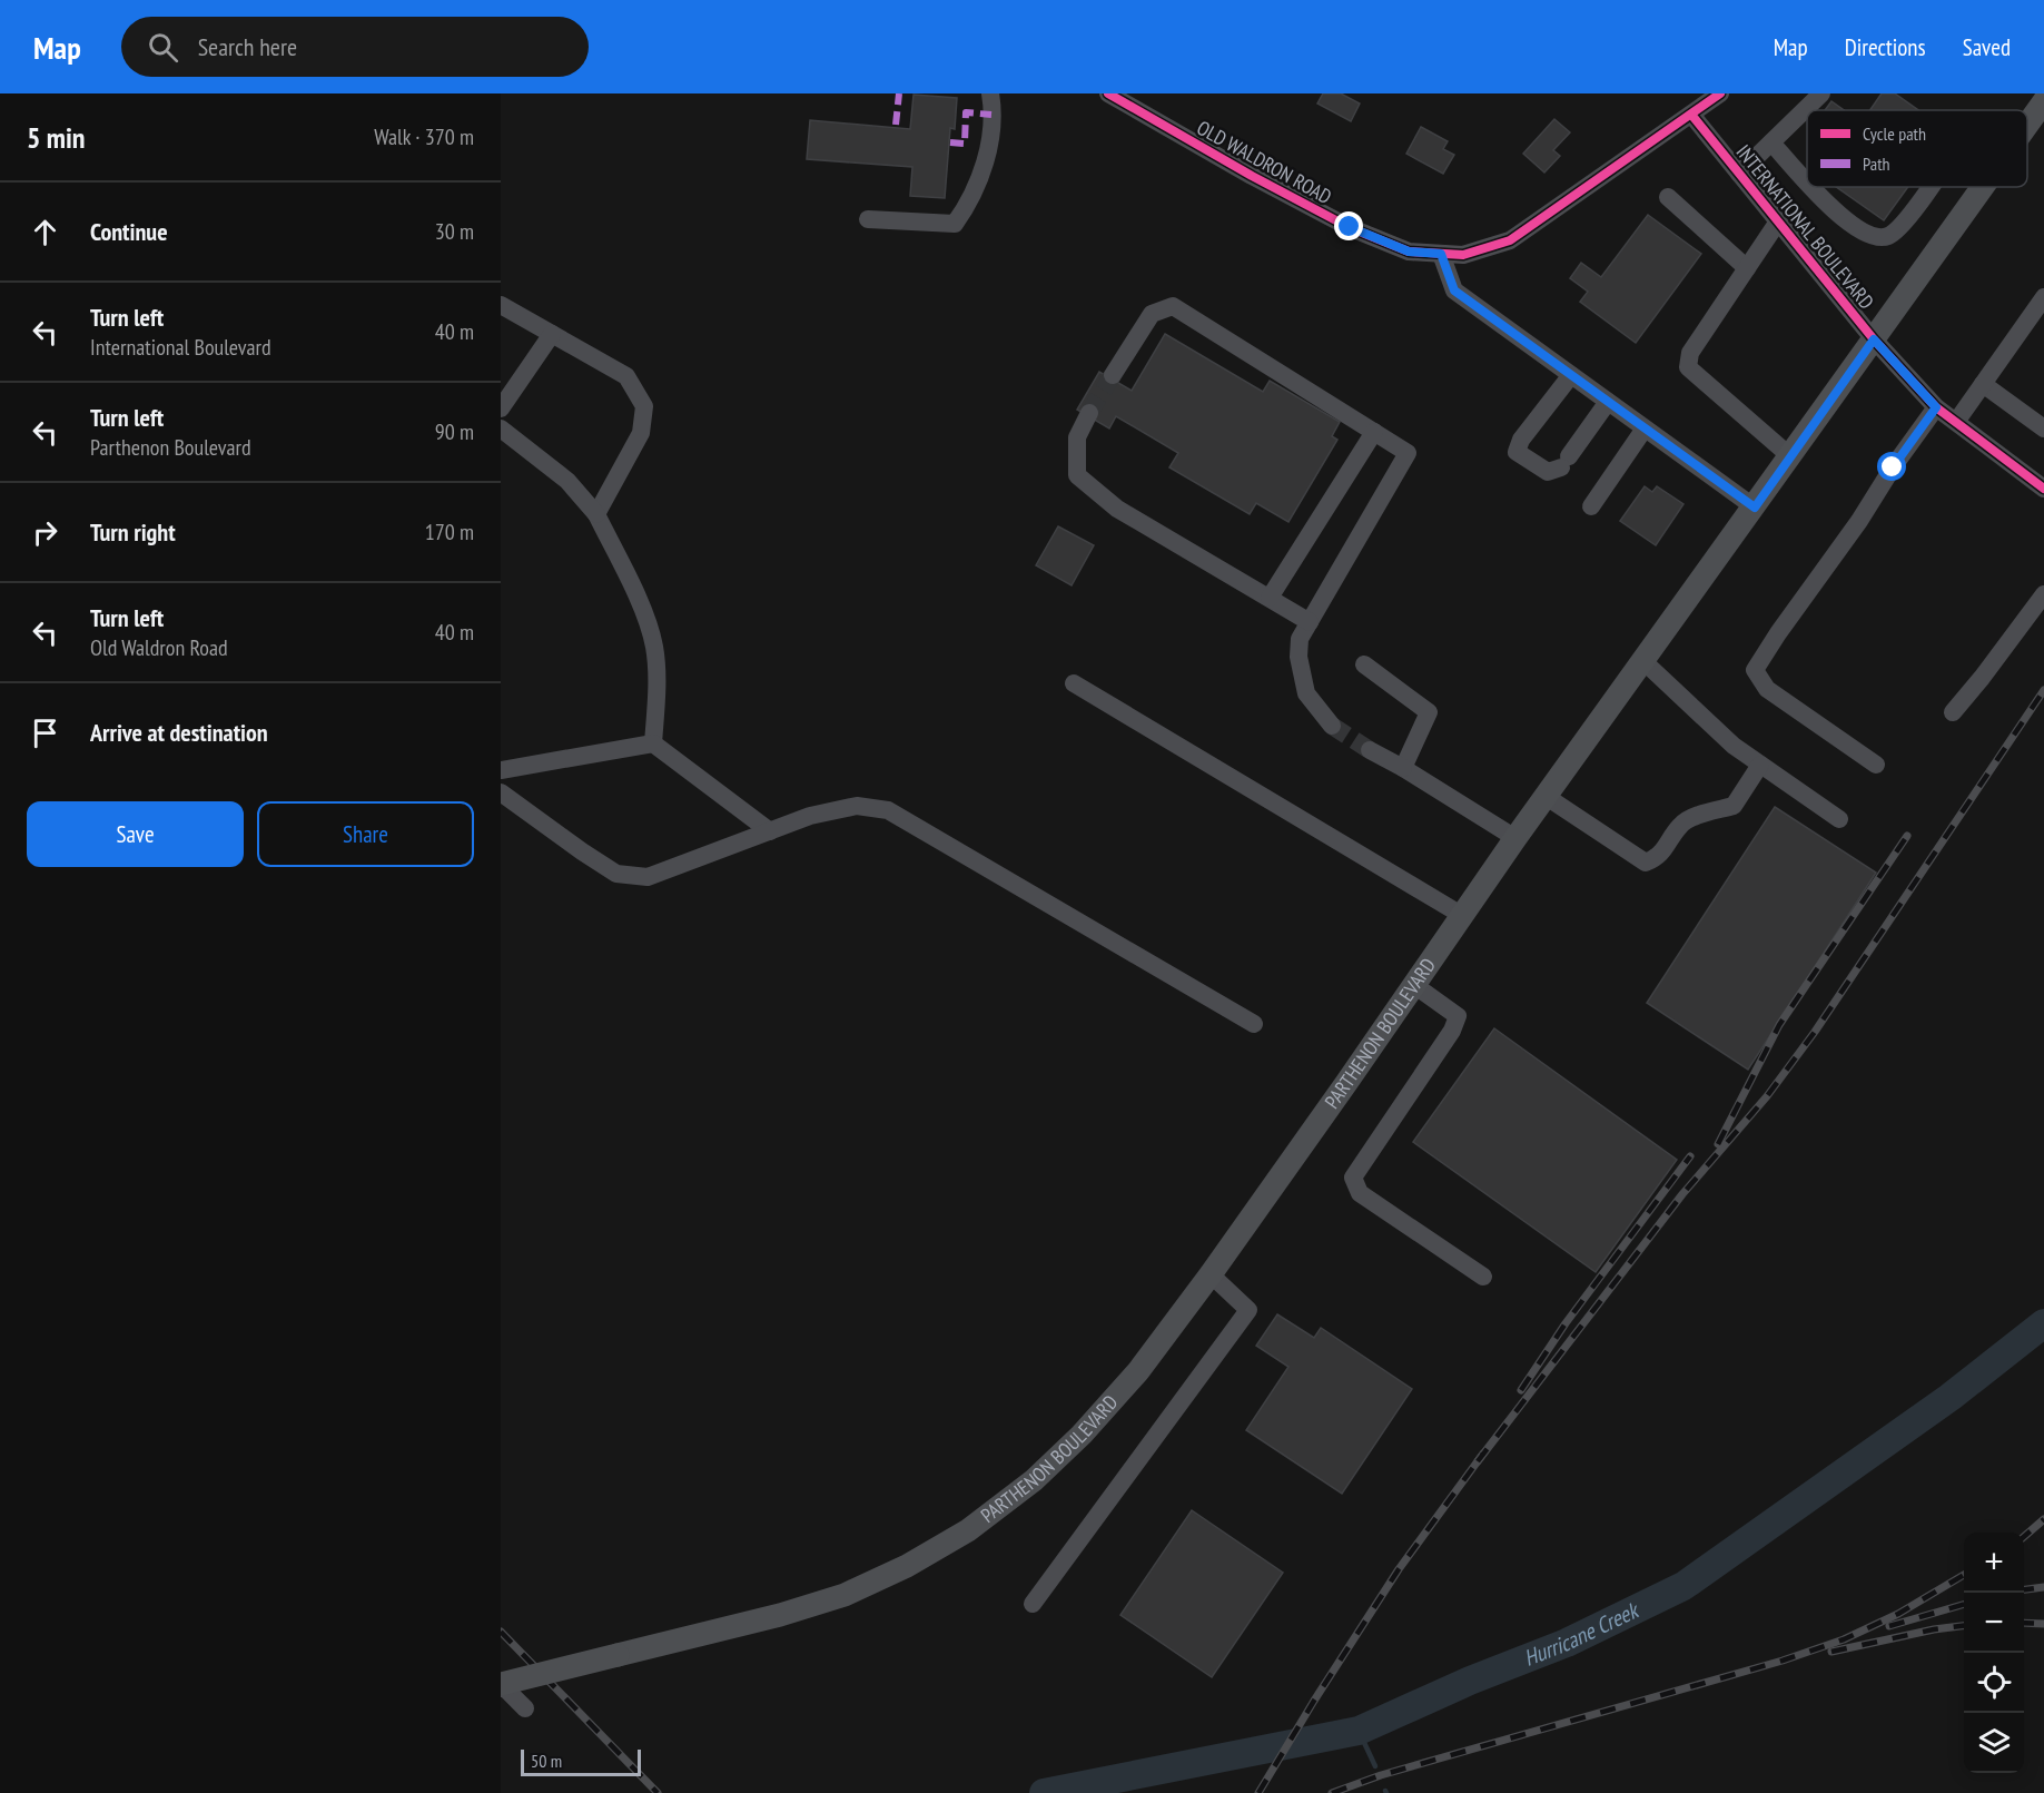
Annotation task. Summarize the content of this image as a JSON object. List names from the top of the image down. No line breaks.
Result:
{"streets":{"main road":["PARTHENON BOULEVARD"],"street":["OLD WALDRON ROAD","INTERNATIONAL BOULEVARD"]},"crossings":[["OLD WALDRON ROAD","INTERNATIONAL BOULEVARD"],["INTERNATIONAL BOULEVARD","PARTHENON BOULEVARD"]],"water":["Hurricane Creek"],"legend":["Cycle path","Path"],"scale_bar":"50 m","page":{"header":"Map","search":"Search here","nav":["Map","Directions","Saved"],"heading":["5 min","Walk · 370 m"],"list":[["Continue","30 m"],["Turn left","International Boulevard","40 m"],["Turn left","Parthenon Boulevard","90 m"],["Turn right","170 m"],["Turn left","Old Waldron Road","40 m"],"Arrive at destination"],"buttons":["Save","Share"],"map_buttons":["+","−"],"scale":"50 m"}}
